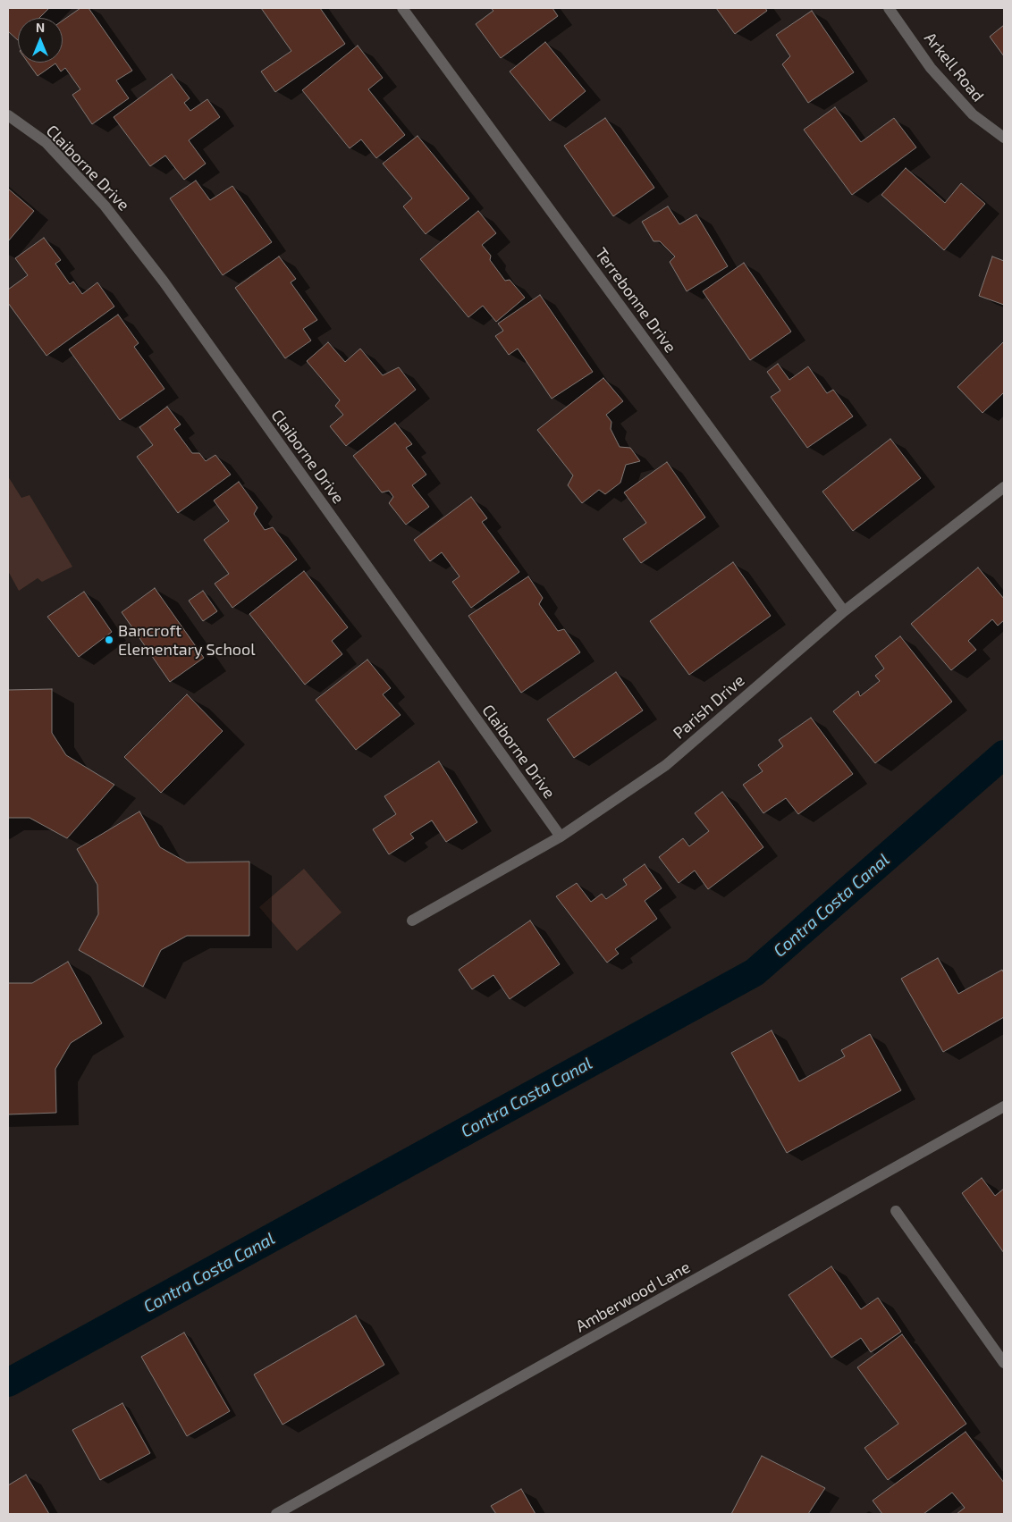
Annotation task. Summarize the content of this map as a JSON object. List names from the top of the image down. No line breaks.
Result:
{"streets":{"street":["Arkell Road","Claiborne Drive","Terrebonne Drive","Parish Drive","Amberwood Lane"]},"crossings":[["Claiborne Drive","Parish Drive"],["Terrebonne Drive","Parish Drive"]],"water":["Contra Costa Canal"],"places":["Bancroft Elementary School"],"north":"top"}
